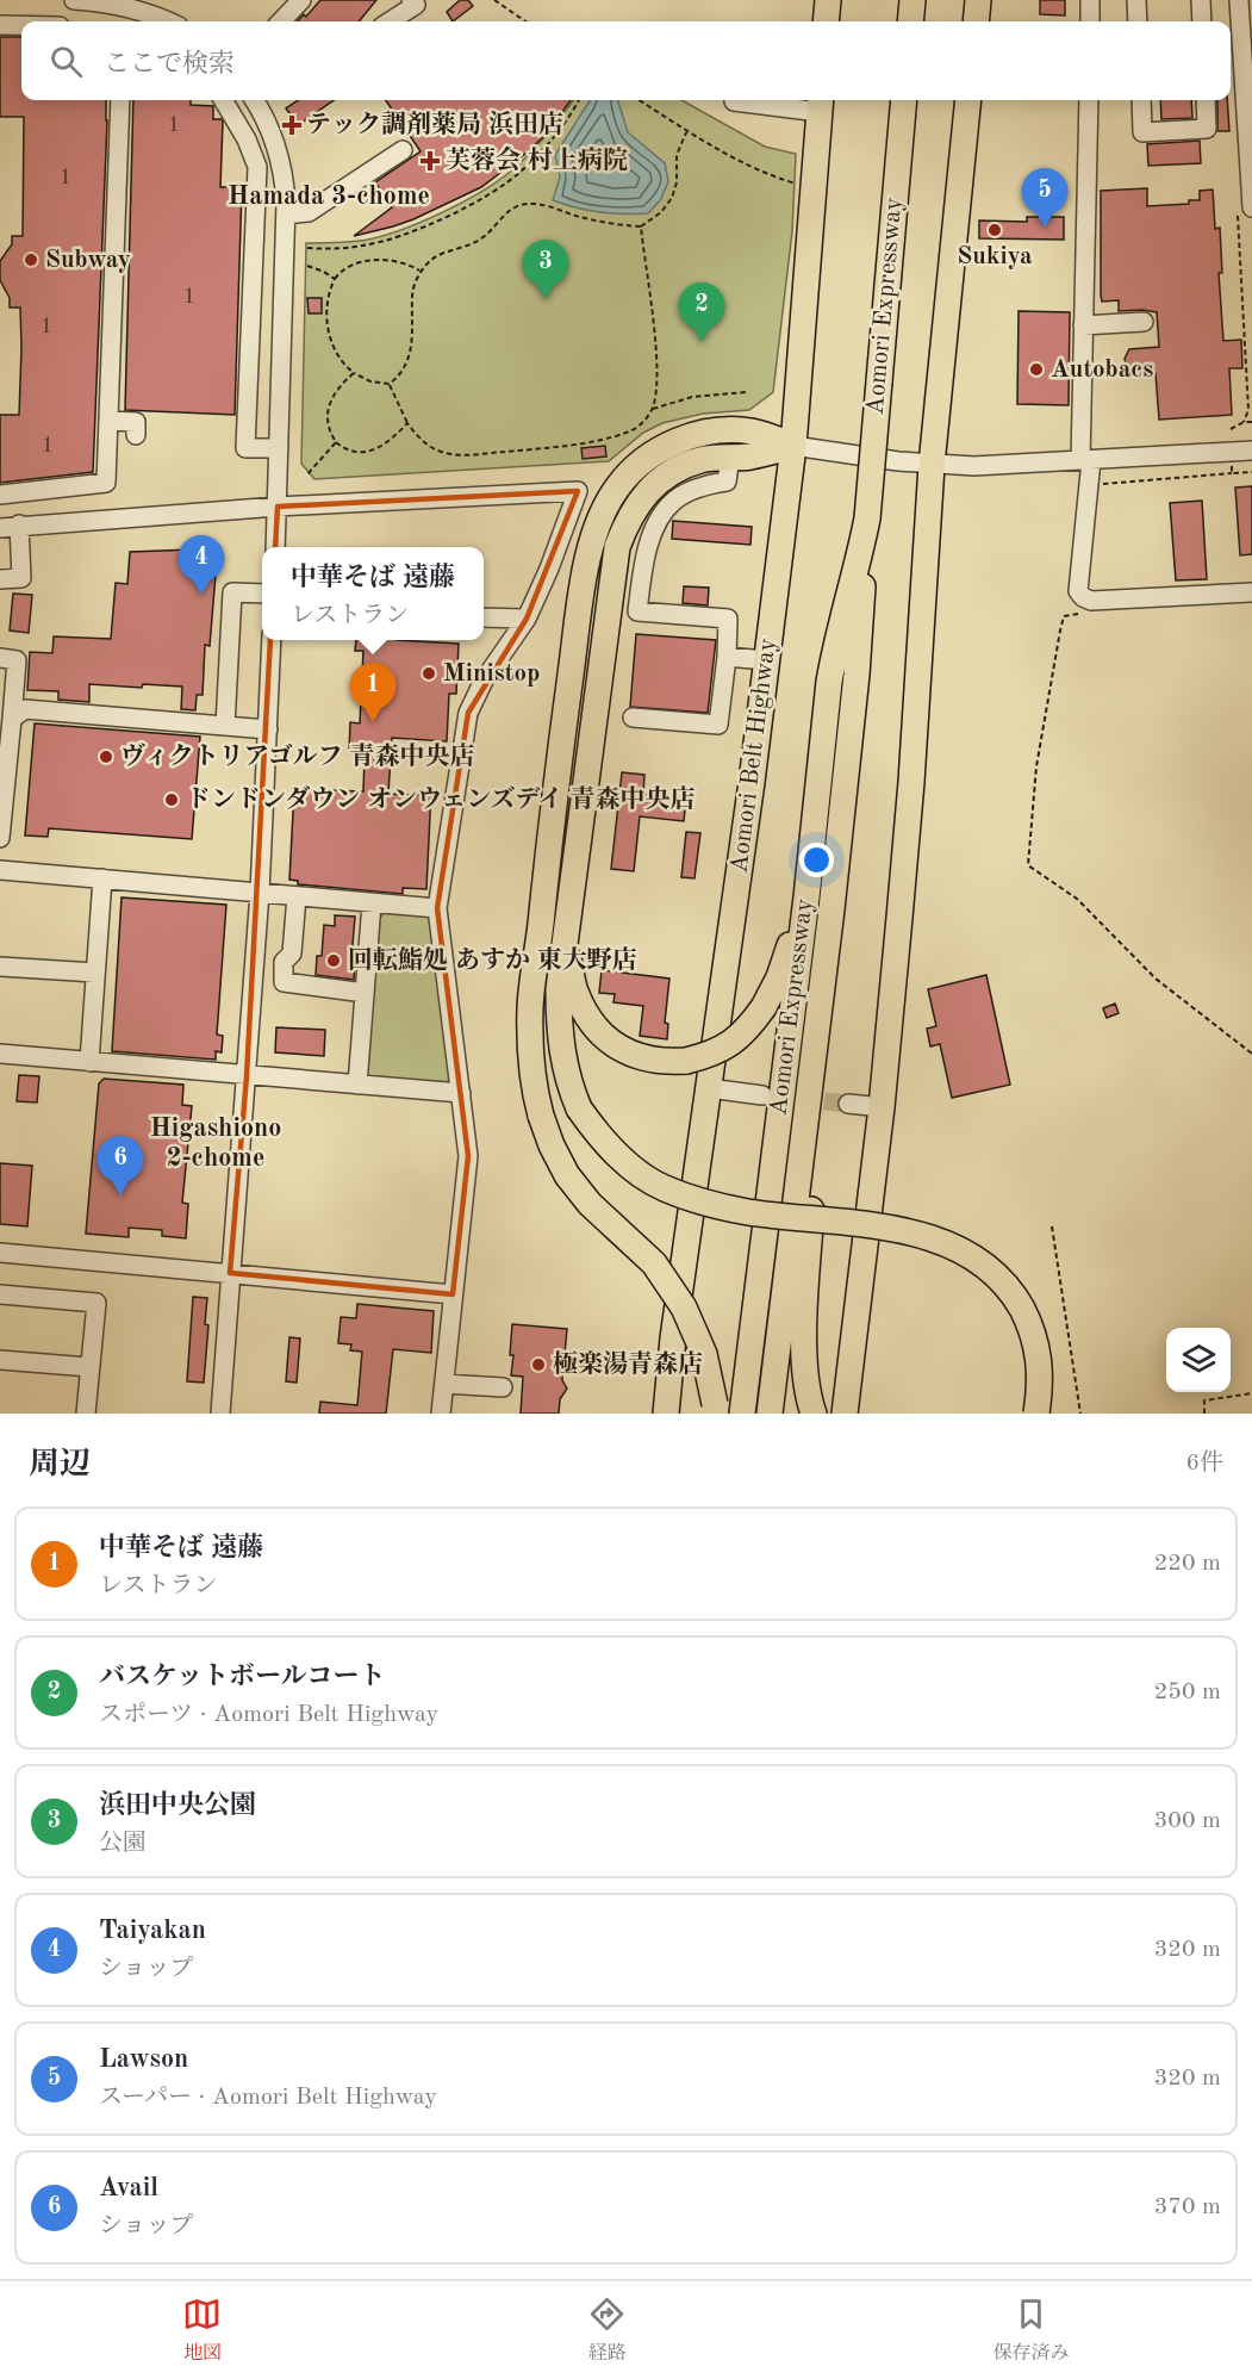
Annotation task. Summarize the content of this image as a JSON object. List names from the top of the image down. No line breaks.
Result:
{"streets":{"highway":["Aomori Expressway","Aomori Belt Highway"]},"districts":["Hamada 3-chome","Higashiono 2-chome"],"places":{"health":["テック調剤薬局 浜田店","芙蓉会 村上病院"],"other":["Sukiya","Subway","Autobacs","Ministop","ヴィクトリアゴルフ 青森中央店","ドンドンダウン オンウェンズデイ 青森中央店","回転鮨処 あすか 東大野店","極楽湯青森店"]},"house_numbers":["1","1","1","1","1"],"page":{"search":"ここで検索","pins":["5","3","2","4","1","6"],"popup":["中華そば 遠藤","レストラン"],"heading":["周辺","6件"],"list":[{"mark":"1","name":"中華そば 遠藤","note":"レストラン","value":"220 m"},{"mark":"2","name":"バスケットボールコート","note":"スポーツ · Aomori Belt Highway","value":"250 m"},{"mark":"3","name":"浜田中央公園","note":"公園","value":"300 m"},{"mark":"4","name":"Taiyakan","note":"ショップ","value":"320 m"},{"mark":"5","name":"Lawson","note":"スーパー · Aomori Belt Highway","value":"320 m"},{"mark":"6","name":"Avail","note":"ショップ","value":"370 m"}],"nav":["地図","経路","保存済み"]}}
